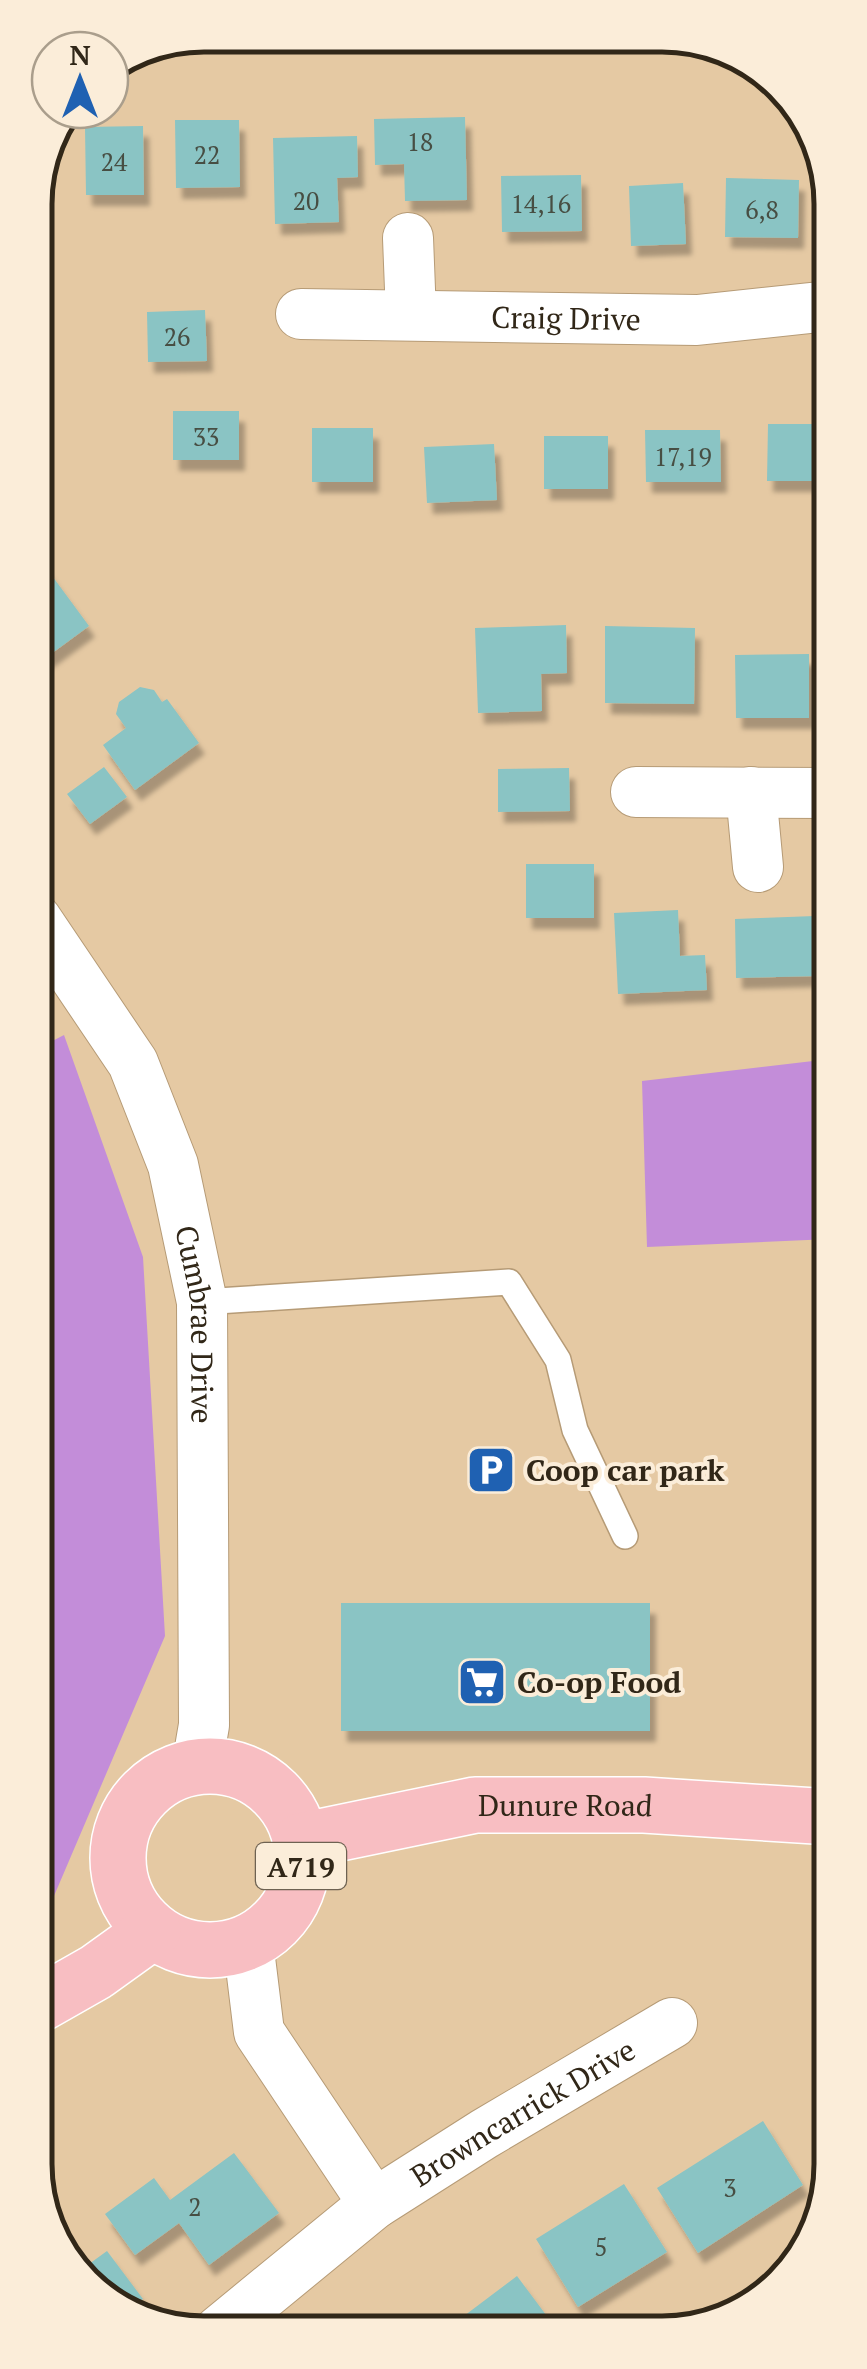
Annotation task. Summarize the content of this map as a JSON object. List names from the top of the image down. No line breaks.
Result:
{"streets":{"main road":["Dunure Road","A719"],"street":["Craig Drive","Cumbrae Drive","Browncarrick Drive"]},"crossings":[["Cumbrae Drive","Dunure Road"],["Cumbrae Drive","A719"],["Dunure Road","A719"]],"places":{"parking":["Coop car park"],"supermarket":["Co-op Food"]},"house_numbers":["18","22","24","20","14,16","6,8","26","33","17,19","3","2","5"],"north":"top"}
